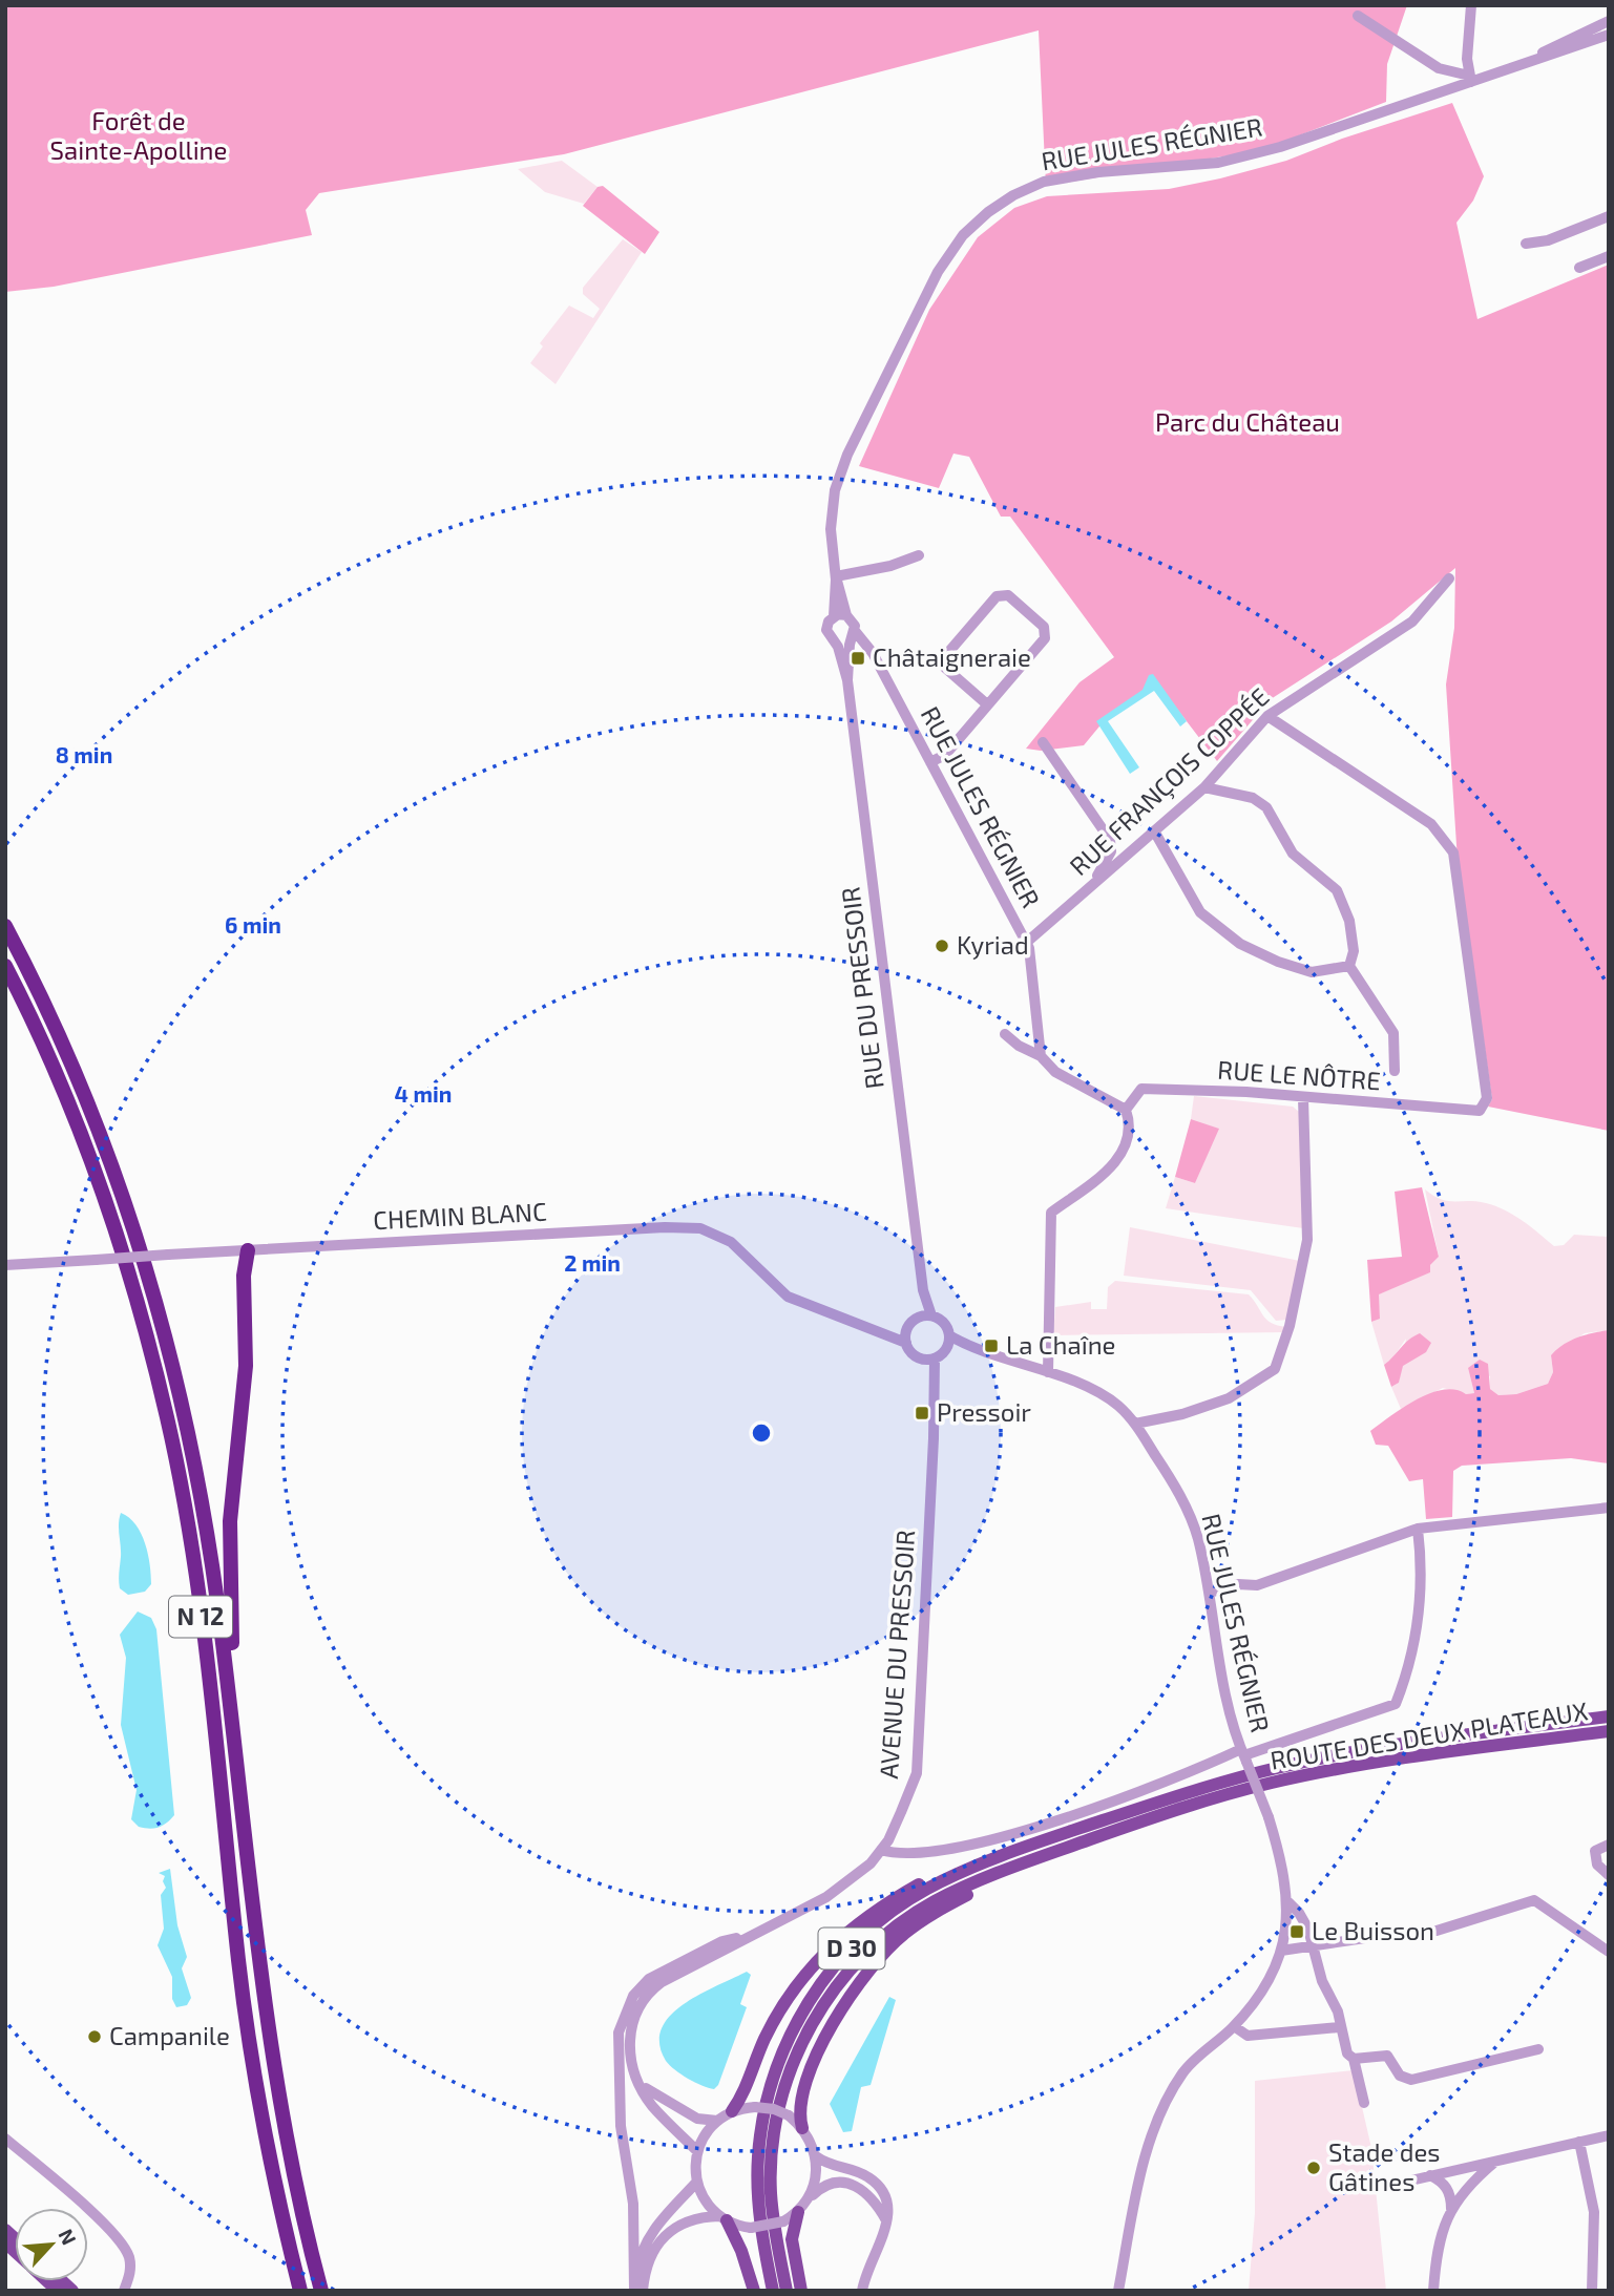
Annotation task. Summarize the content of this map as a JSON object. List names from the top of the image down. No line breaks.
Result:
{"streets":{"highway":["N 12"],"main road":["ROUTE DES DEUX PLATEAUX","D 30"],"street":["RUE JULES RÉGNIER","RUE FRANÇOIS COPPÉE","RUE DU PRESSOIR","RUE LE NÔTRE","CHEMIN BLANC","AVENUE DU PRESSOIR"]},"crossings":[["RUE JULES RÉGNIER","RUE FRANÇOIS COPPÉE"],["RUE JULES RÉGNIER","RUE DU PRESSOIR"],["RUE JULES RÉGNIER","CHEMIN BLANC"],["RUE JULES RÉGNIER","AVENUE DU PRESSOIR"],["RUE FRANÇOIS COPPÉE","RUE LE NÔTRE"],["RUE DU PRESSOIR","CHEMIN BLANC"],["RUE DU PRESSOIR","AVENUE DU PRESSOIR"],["CHEMIN BLANC","AVENUE DU PRESSOIR"],["AVENUE DU PRESSOIR","D 30"]],"parks":["Forêt de Sainte-Apolline","Parc du Château"],"places":{"transit":["Châtaigneraie","La Chaîne","Pressoir","Le Buisson"],"other":["Kyriad","Campanile","Stade des Gâtines"]},"north":"top right","rings":["8 min","6 min","4 min","2 min"]}
